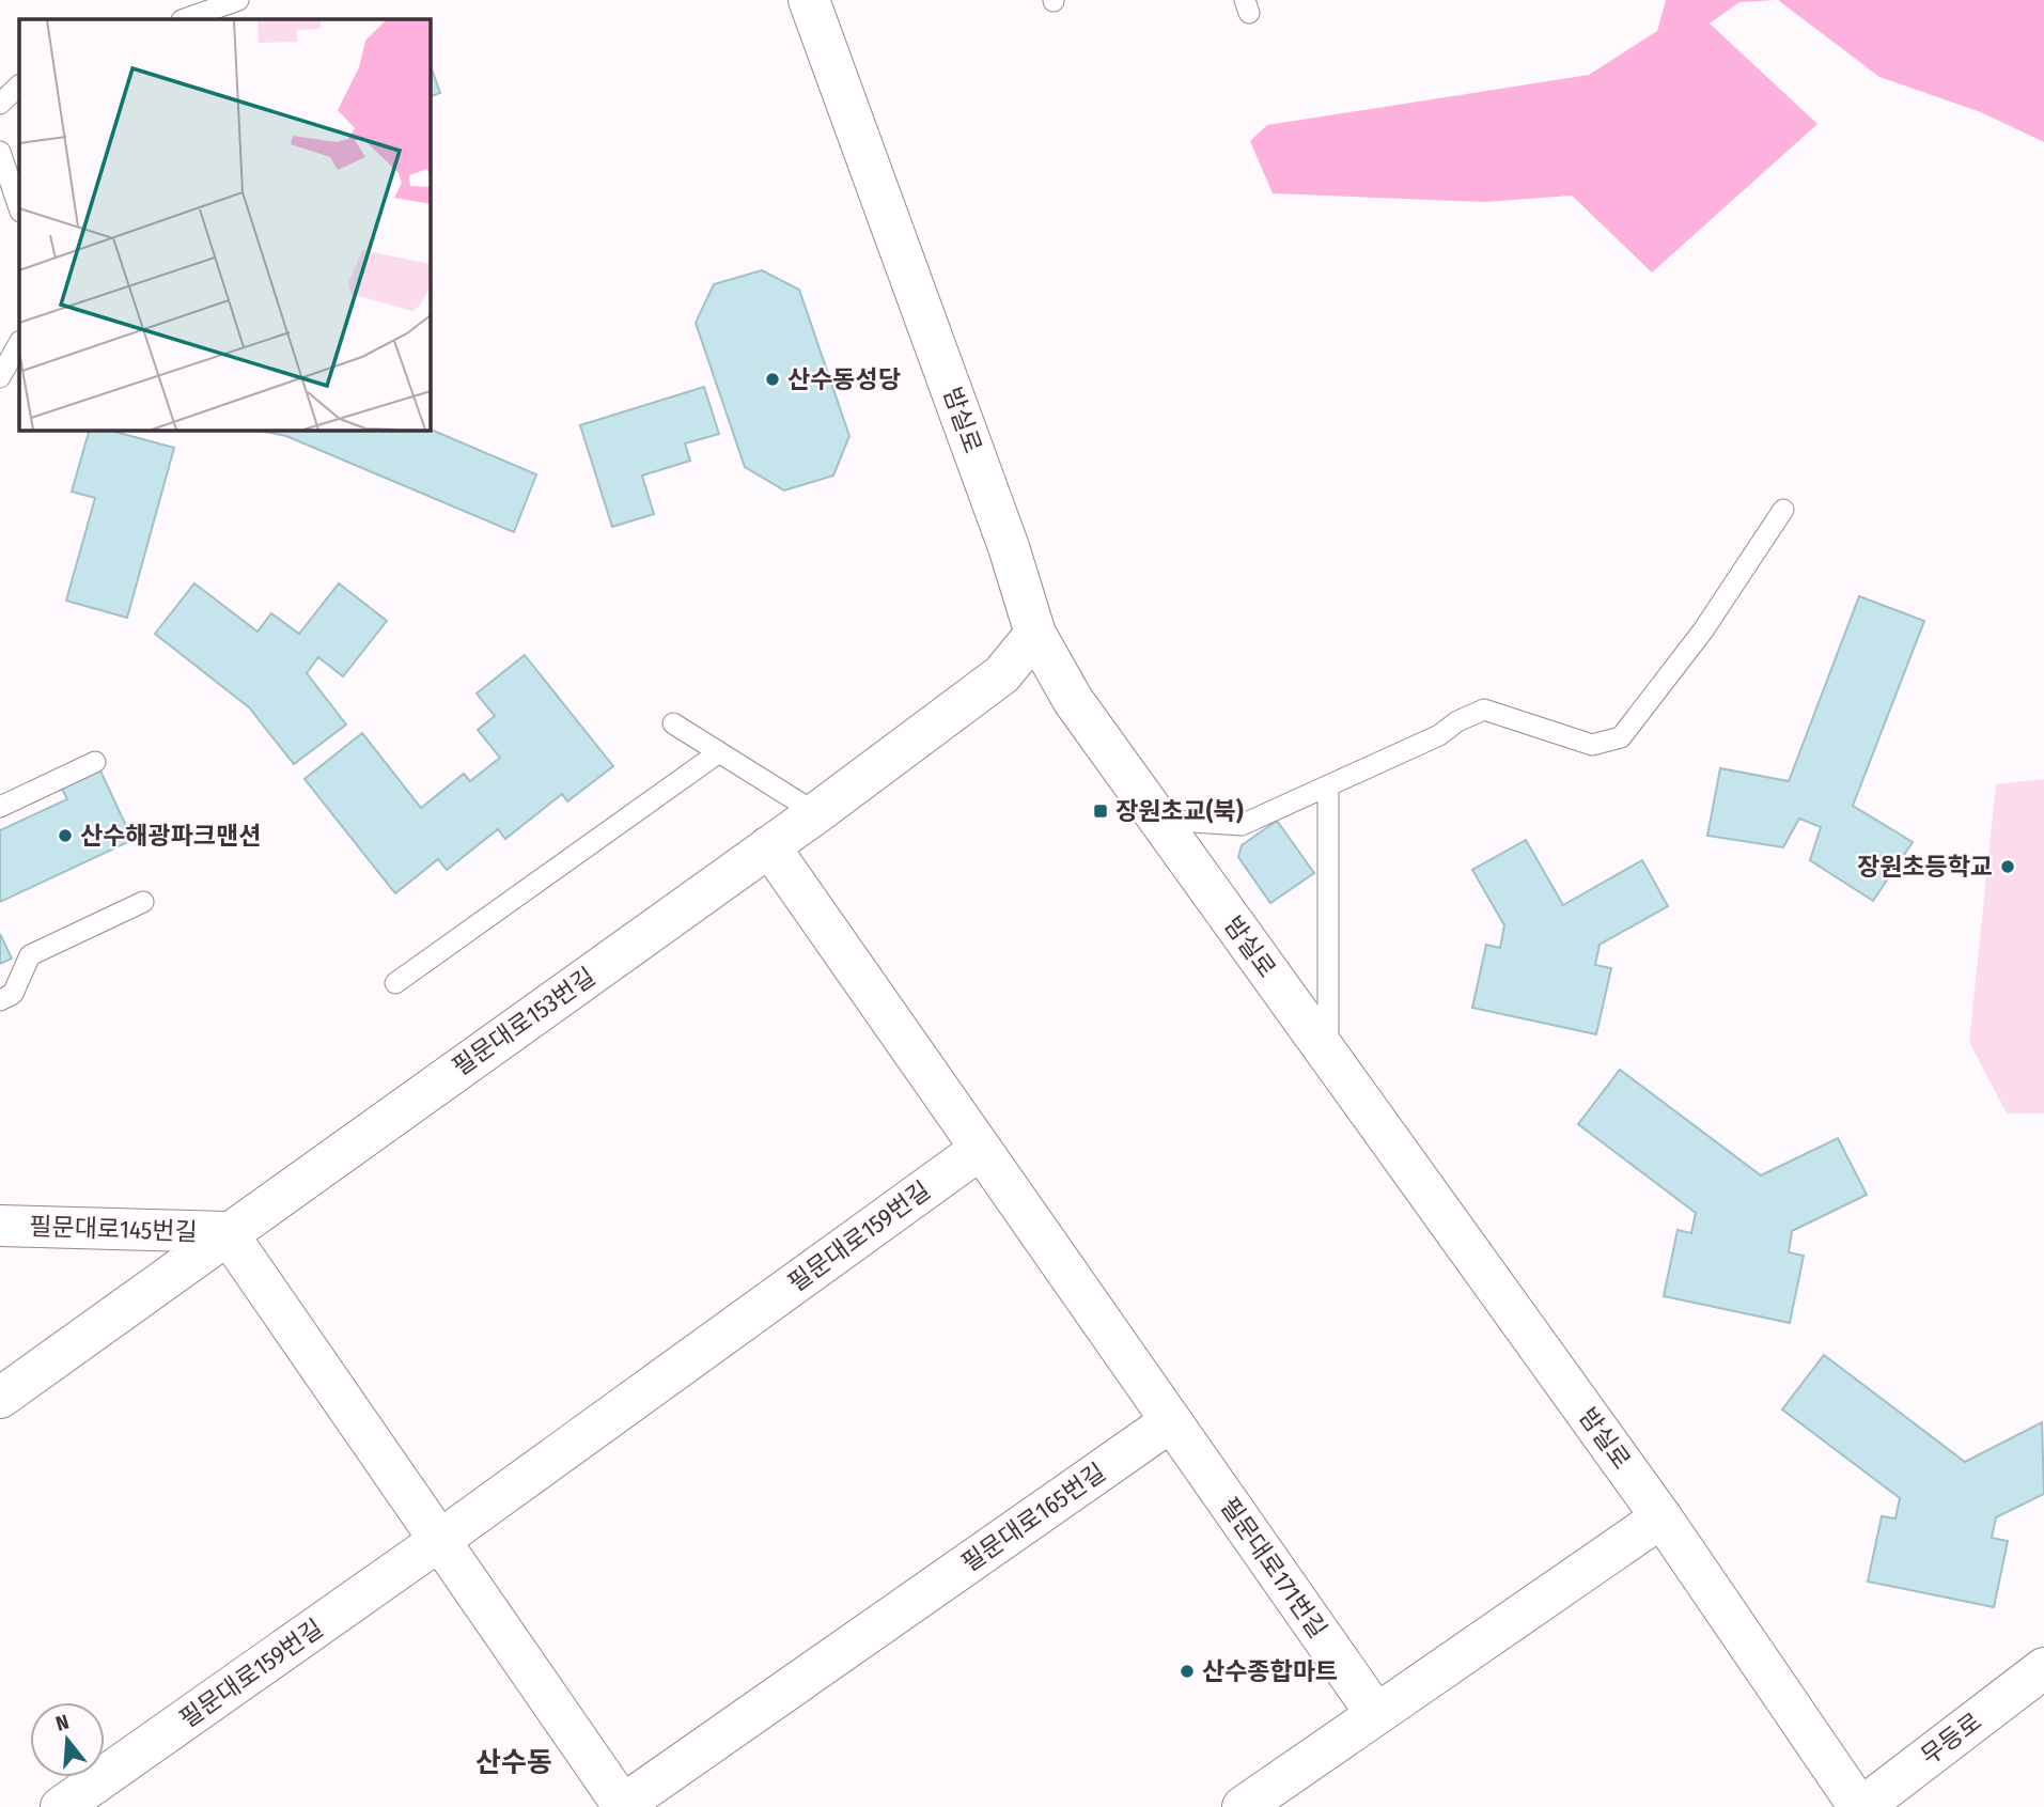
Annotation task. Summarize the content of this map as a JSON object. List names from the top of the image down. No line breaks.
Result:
{"streets":{"street":["밤실로","필문대로153번길","필문대로145번길","필문대로159번길","필문대로165번길","필문대로171번길","무등로"]},"crossings":[["밤실로","필문대로153번길"],["밤실로","무등로"],["필문대로153번길","필문대로145번길"],["필문대로159번길","필문대로165번길"],["필문대로165번길","필문대로171번길"]],"districts":["산수동"],"places":{"other":["산수동성당","산수해광파크맨션","장원초등학교","산수종합마트"],"transit":["장원초교(북)"]},"north":"top"}
